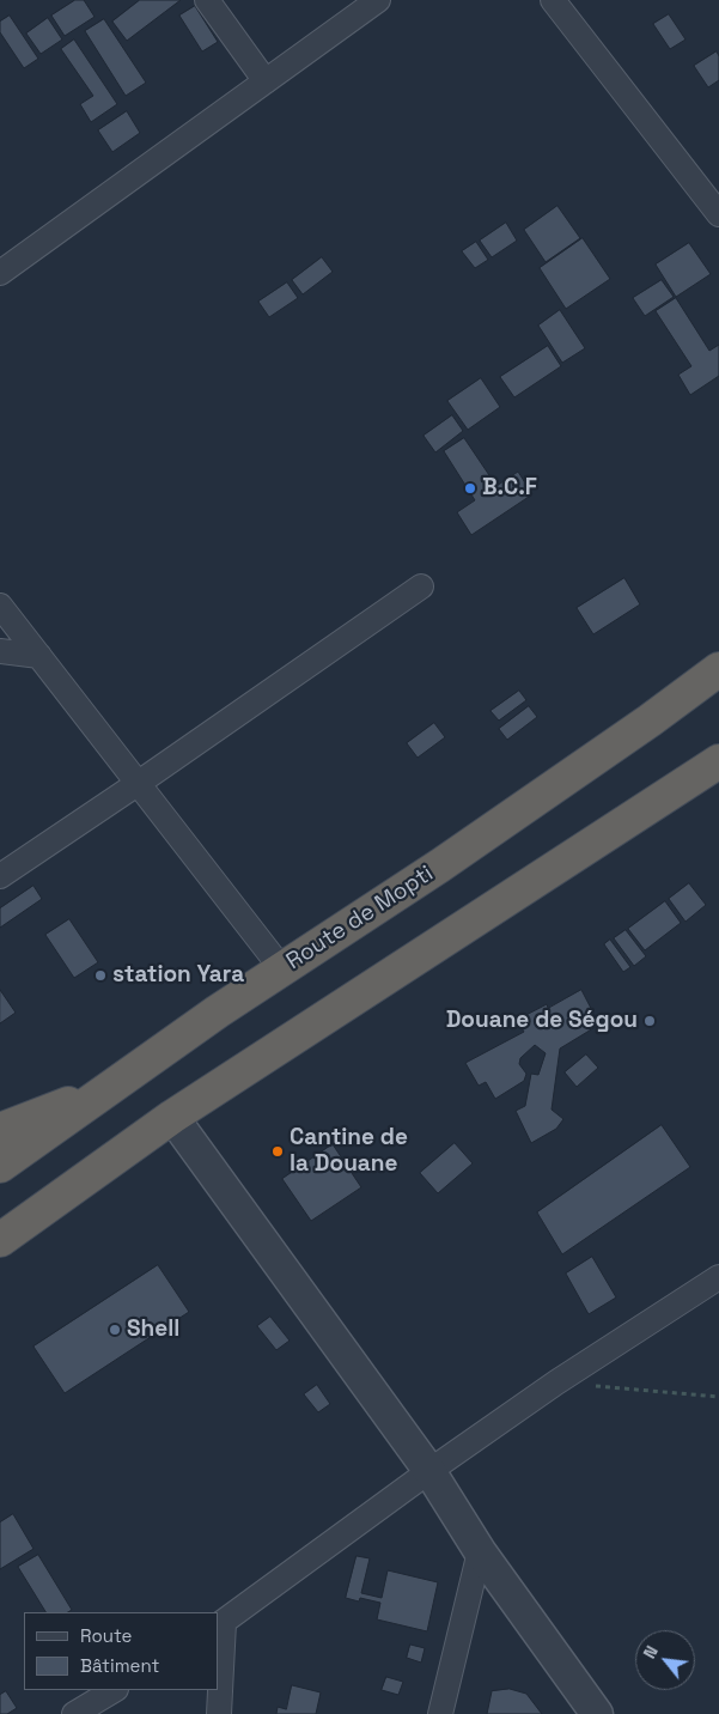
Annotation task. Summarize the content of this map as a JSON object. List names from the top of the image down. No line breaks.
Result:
{"streets":{"highway":["Route de Mopti"]},"places":["B.C.F","station Yara","Douane de Ségou","Cantine de la Douane","Shell"],"legend":["Route","Bâtiment"],"north":"top left"}
